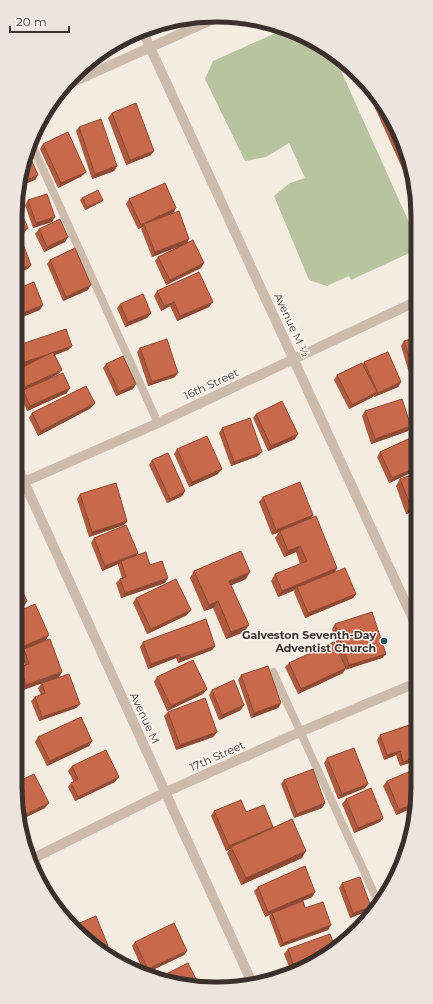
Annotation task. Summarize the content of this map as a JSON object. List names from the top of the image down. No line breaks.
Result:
{"streets":{"street":["Avenue M ½","16th Street","Avenue M","17th Street"]},"crossings":[["Avenue M ½","16th Street"],["Avenue M","17th Street"]],"places":["Galveston Seventh-Day Adventist Church"],"scale_bar":"20 m"}
